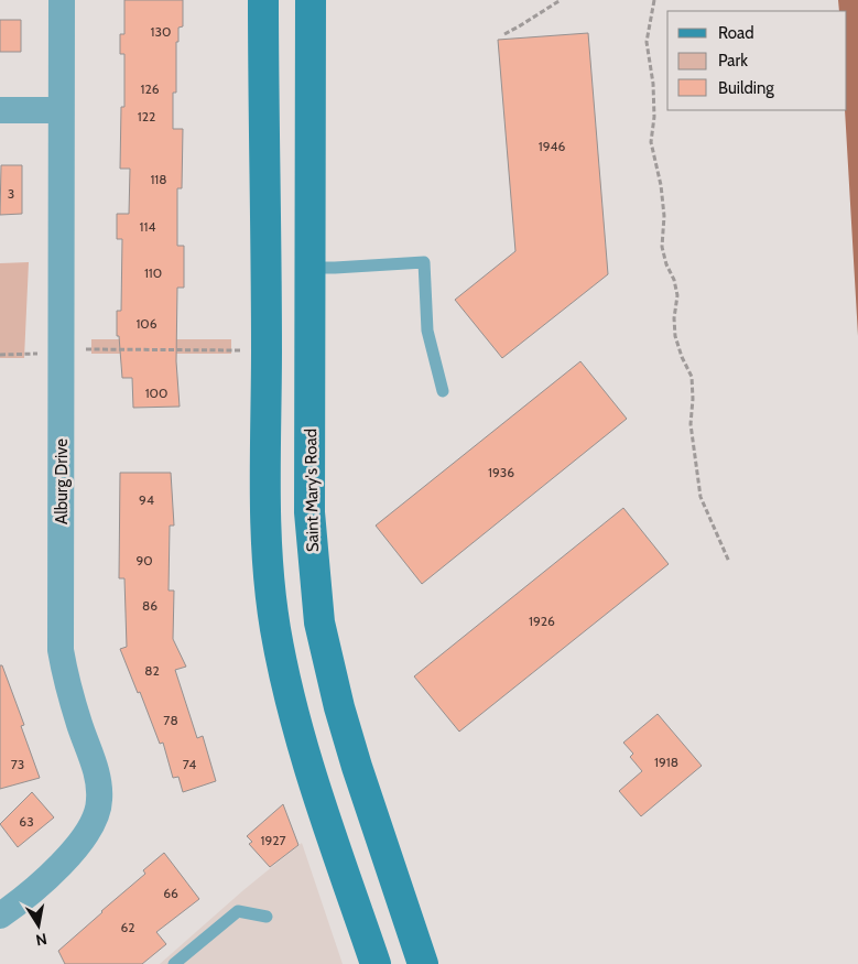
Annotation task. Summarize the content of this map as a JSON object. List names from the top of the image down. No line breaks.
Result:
{"streets":{"main road":["Saint Mary's Road"],"street":["Alburg Drive"]},"house_numbers":["130","126","122","1946","118","3","114","110","106","100","1936","94","90","86","1926","82","78","1918","73","74","63","1927","66","62"],"legend":["Road","Park","Building"],"north":"bottom"}
